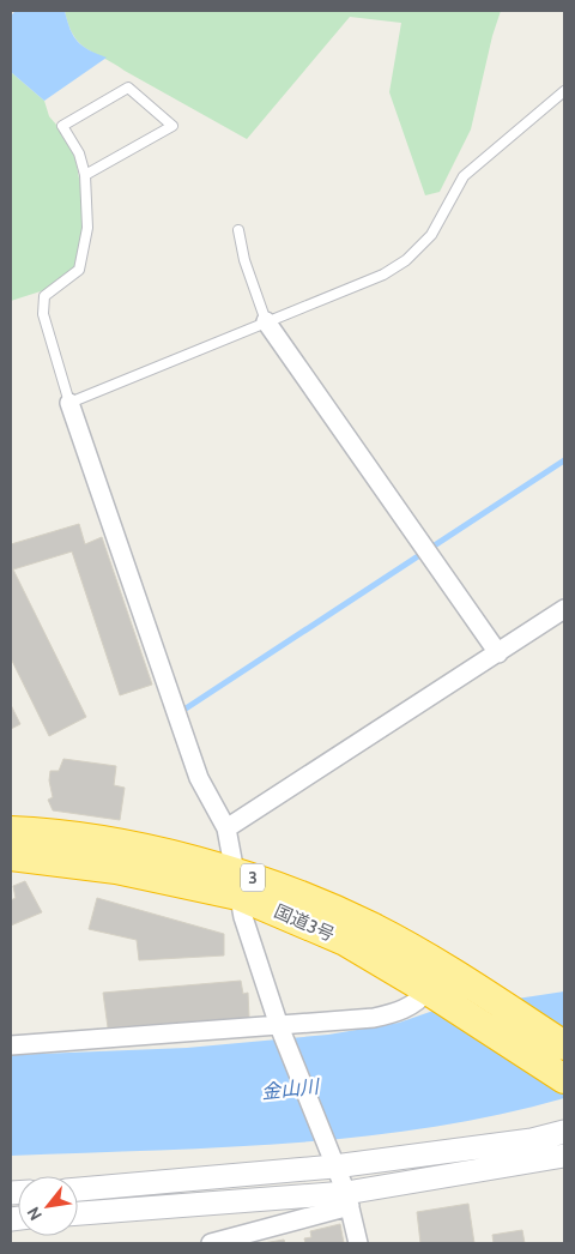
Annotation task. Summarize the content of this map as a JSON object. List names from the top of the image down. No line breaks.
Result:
{"streets":{"highway":["3","国道3号"]},"water":["金山川"],"north":"bottom left"}
